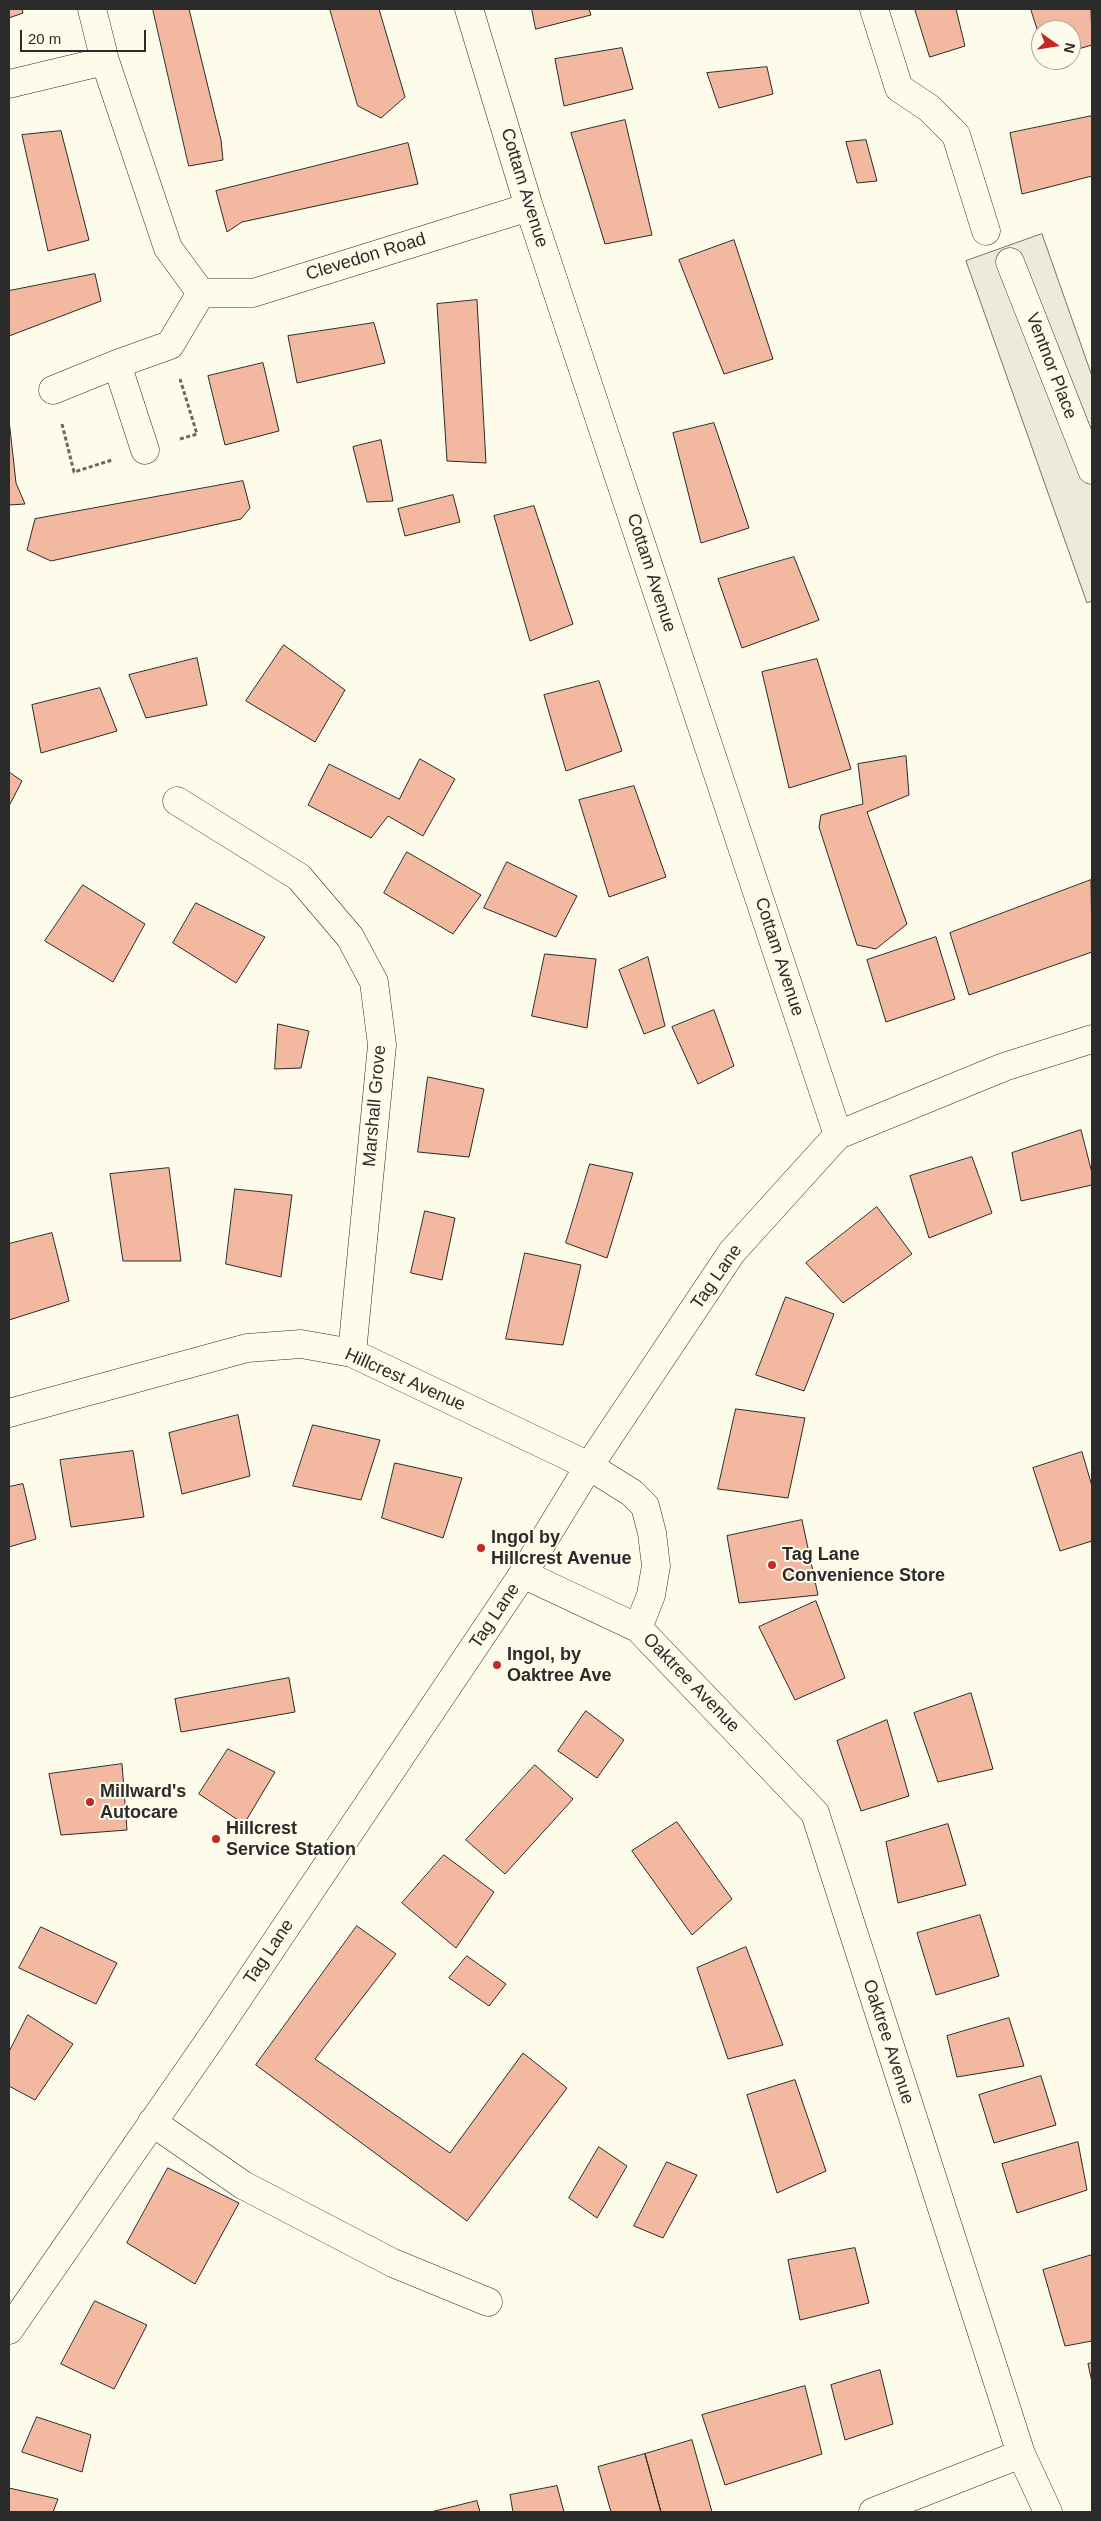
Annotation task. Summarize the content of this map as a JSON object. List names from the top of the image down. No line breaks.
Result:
{"streets":{"street":["Cottam Avenue","Clevedon Road","Ventnor Place","Marshall Grove","Tag Lane","Hillcrest Avenue","Oaktree Avenue"]},"crossings":[["Cottam Avenue","Clevedon Road"],["Cottam Avenue","Tag Lane"],["Marshall Grove","Hillcrest Avenue"],["Tag Lane","Hillcrest Avenue"],["Tag Lane","Oaktree Avenue"],["Hillcrest Avenue","Oaktree Avenue"]],"places":["Ingol by Hillcrest Avenue","Tag Lane Convenience Store","Ingol, by Oaktree Ave","Millward's Autocare","Hillcrest Service Station"],"scale_bar":"20 m","north":"right"}
